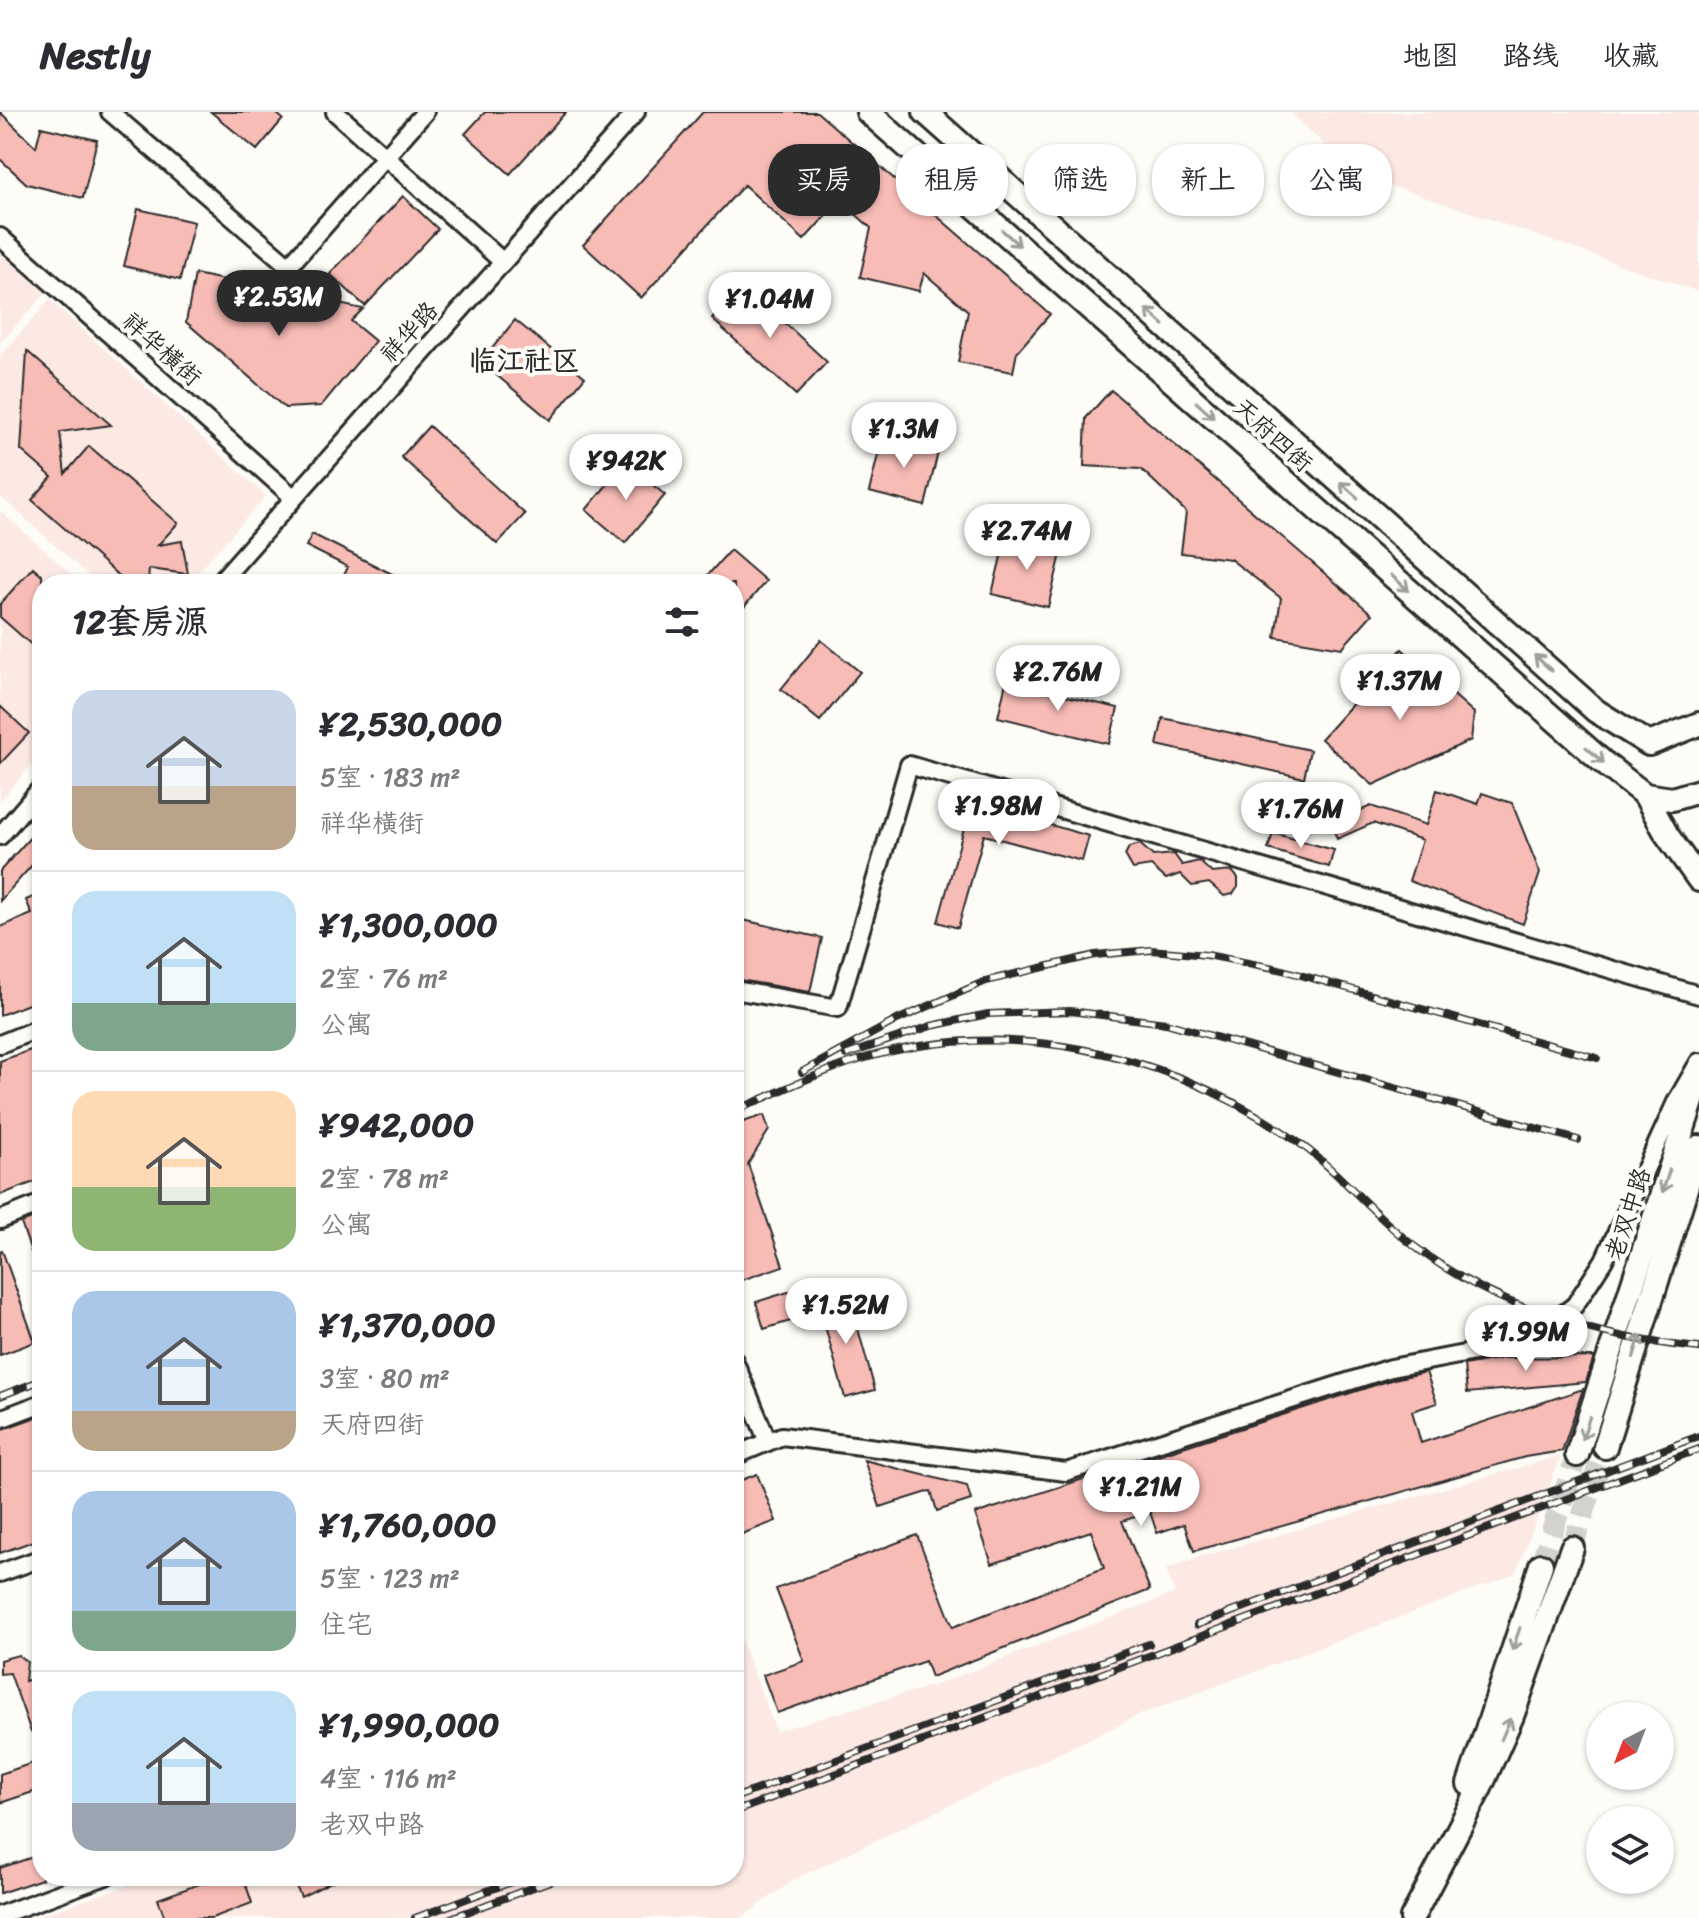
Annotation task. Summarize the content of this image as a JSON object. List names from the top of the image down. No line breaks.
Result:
{"streets":{"main road":["天府四街","老双中路"],"street":["祥华路","祥华横街"]},"crossings":[["祥华路","祥华横街"]],"districts":["临江社区"],"north":"bottom left","page":{"header":"Nestly","nav":["地图","路线","收藏"],"chip":["买房","租房","筛选","新上","公寓"],"price":["¥2.53M","¥1.04M","¥1.3M","¥942K","¥2.74M","¥2.76M","¥1.37M","¥1.98M","¥1.76M","¥1.52M","¥1.99M","¥1.21M"],"heading":"12套房源","list":[{"name":"¥2,530,000","note":"5室 · 183 m² · 祥华横街"},{"name":"¥1,300,000","note":"2室 · 76 m² · 公寓"},{"name":"¥942,000","note":"2室 · 78 m² · 公寓"},{"name":"¥1,370,000","note":"3室 · 80 m² · 天府四街"},{"name":"¥1,760,000","note":"5室 · 123 m² · 住宅"},{"name":"¥1,990,000","note":"4室 · 116 m² · 老双中路"}]}}
